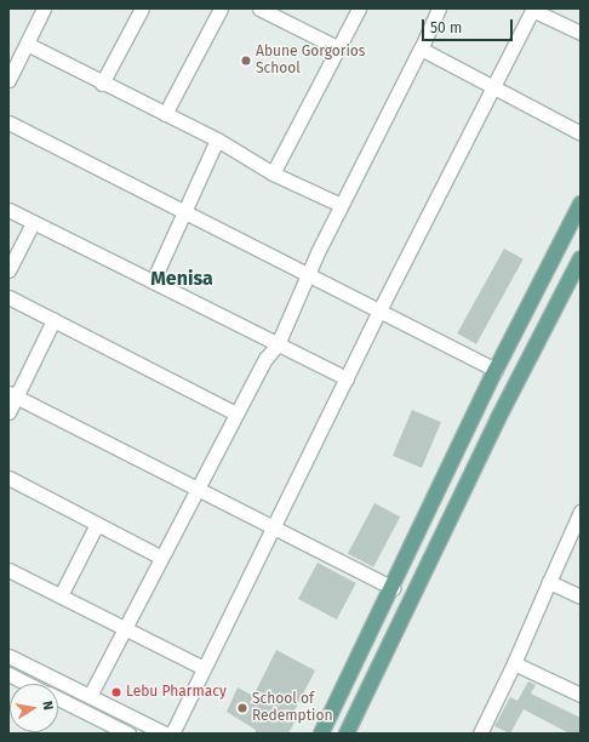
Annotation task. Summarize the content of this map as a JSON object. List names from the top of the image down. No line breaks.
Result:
{"districts":["Menisa"],"places":["Abune Gorgorios School","Lebu Pharmacy","School of Redemption"],"scale_bar":"50 m","north":"right"}
